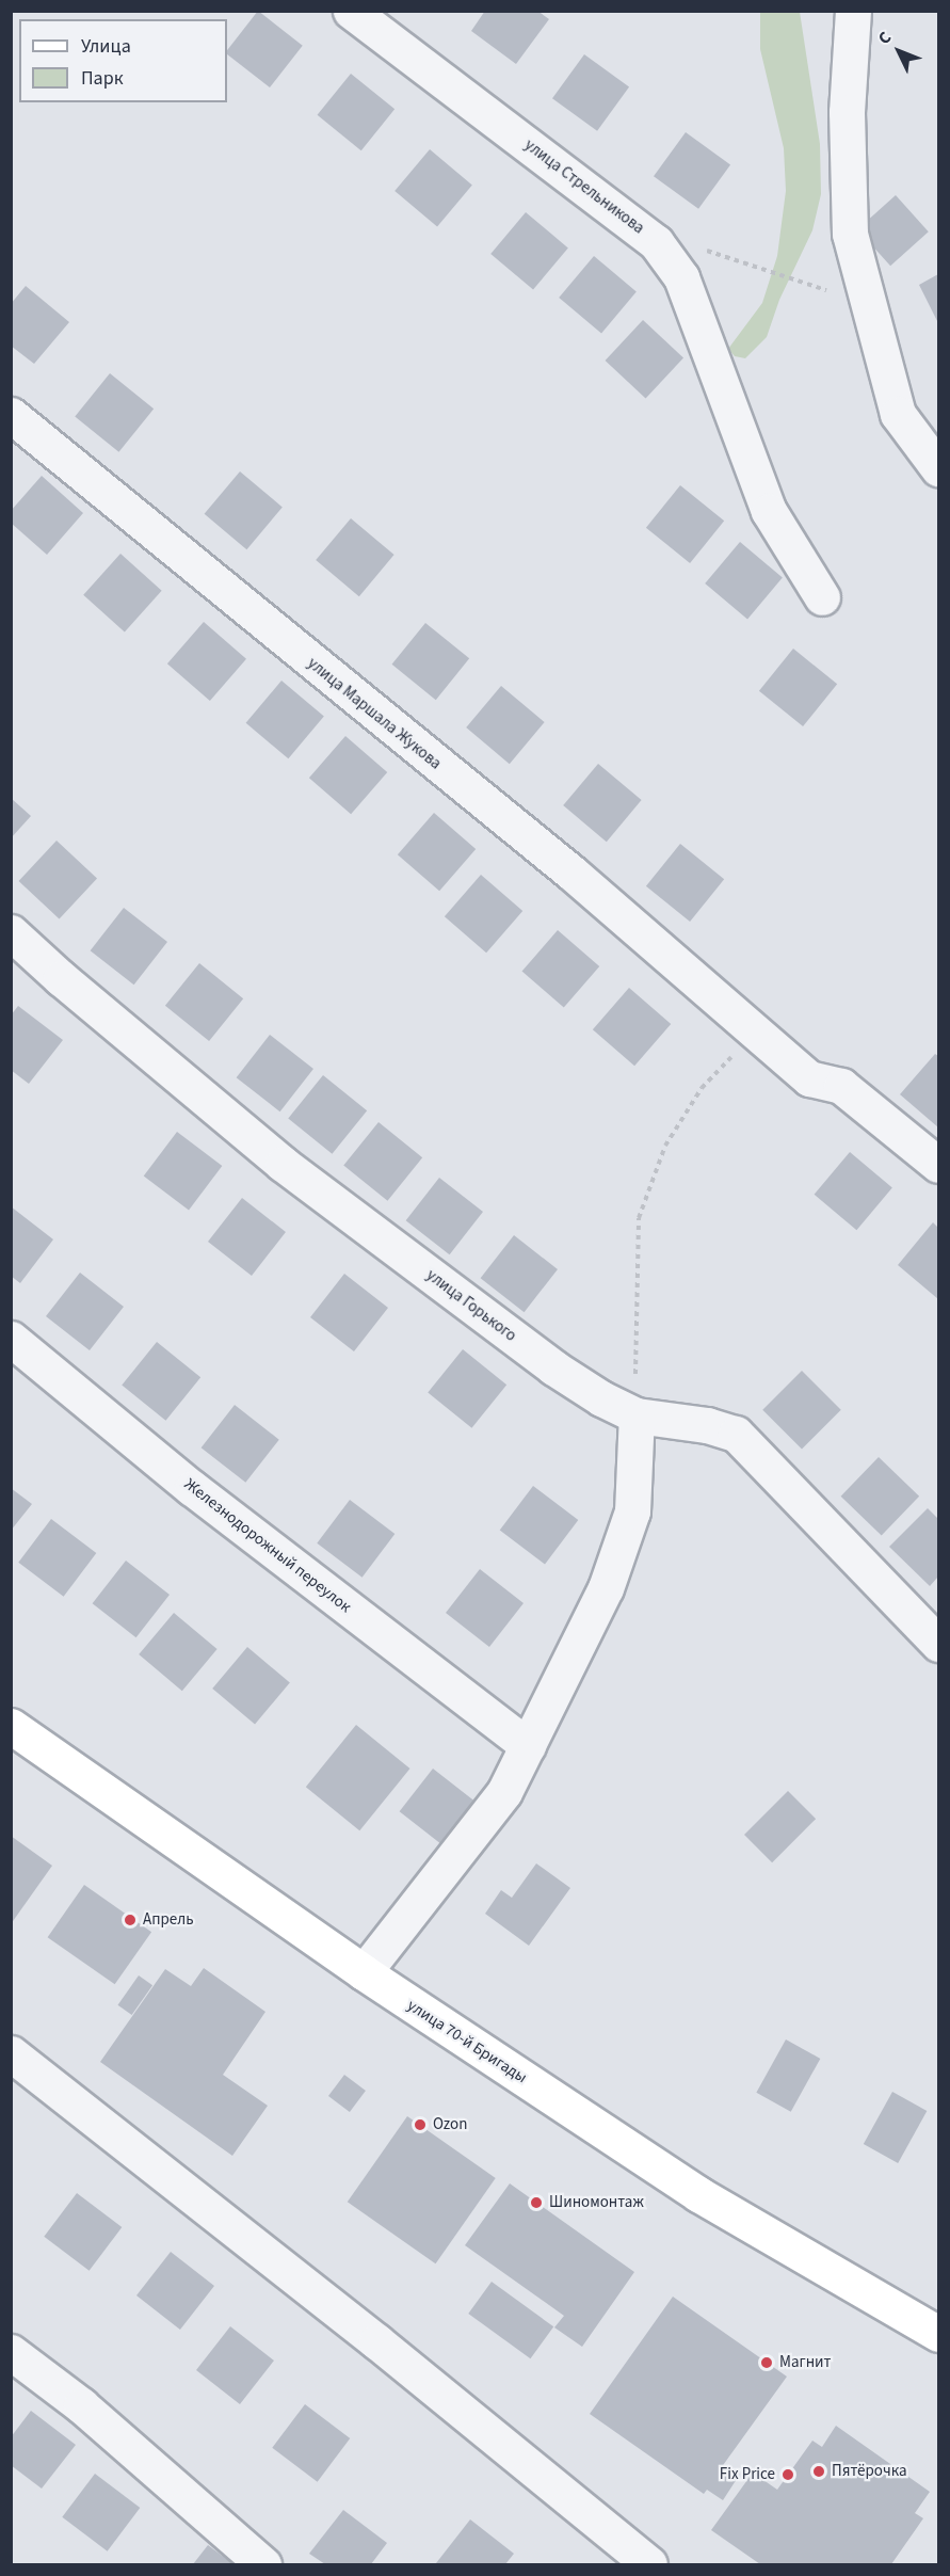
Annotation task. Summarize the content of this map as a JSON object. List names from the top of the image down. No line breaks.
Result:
{"streets":{"main road":["улица 70-й Бригады"],"street":["улица Стрельникова","улица Маршала Жукова","улица Горького","Железнодорожный переулок"]},"places":["Апрель","Ozon","Шиномонтаж","Магнит","Пятёрочка","Fix Price"],"legend":["Улица","Парк"],"north":"top left"}
